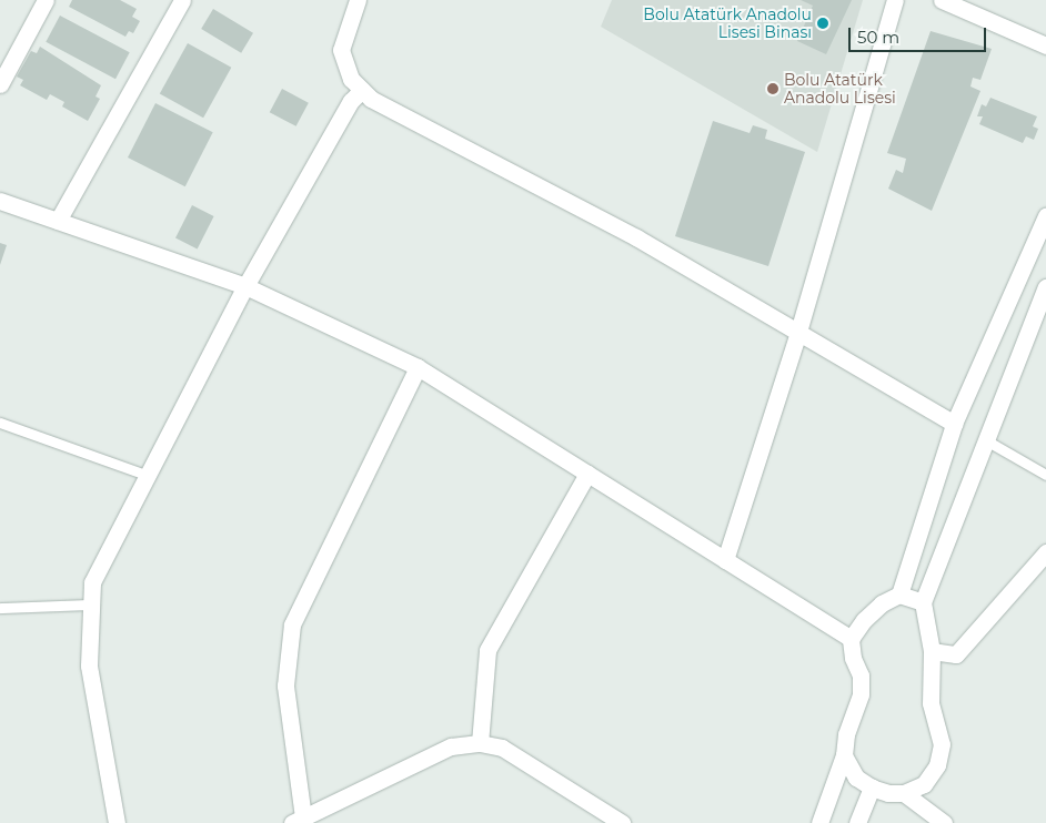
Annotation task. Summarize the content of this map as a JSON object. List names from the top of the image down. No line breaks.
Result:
{"places":["Bolu Atatürk Anadolu Lisesi Binası","Bolu Atatürk Anadolu Lisesi"],"scale_bar":"50 m"}
